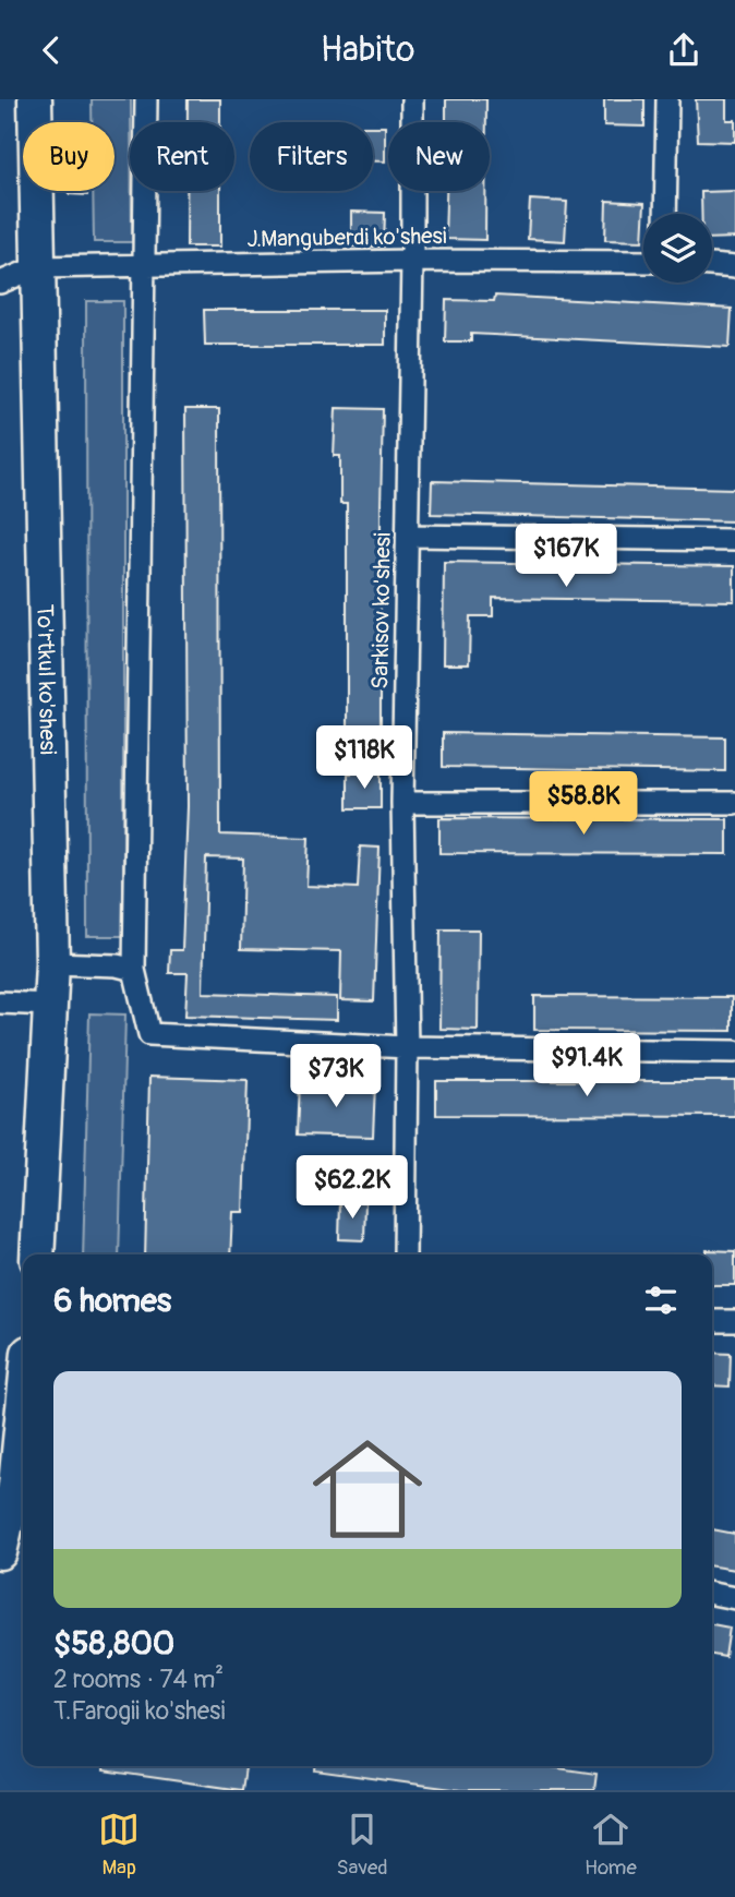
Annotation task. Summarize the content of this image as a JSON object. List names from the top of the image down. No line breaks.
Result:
{"streets":{"main road":["To'rtkul ko'shesi"],"street":["J.Manguberdi ko'shesi","Sarkisov ko'shesi"]},"crossings":[["J.Manguberdi ko'shesi","Sarkisov ko'shesi"],["J.Manguberdi ko'shesi","To'rtkul ko'shesi"]],"page":{"header":"Habito","chip":["Buy","Rent","Filters","New"],"price":["$167K","$118K","$58.8K","$91.4K","$73K","$62.2K"],"heading":"6 homes","list":[{"name":"$58,800","note":"2 rooms · 74 m² · T.Farogii ko'shesi"}],"tabs":["Map","Saved","Home"]}}
